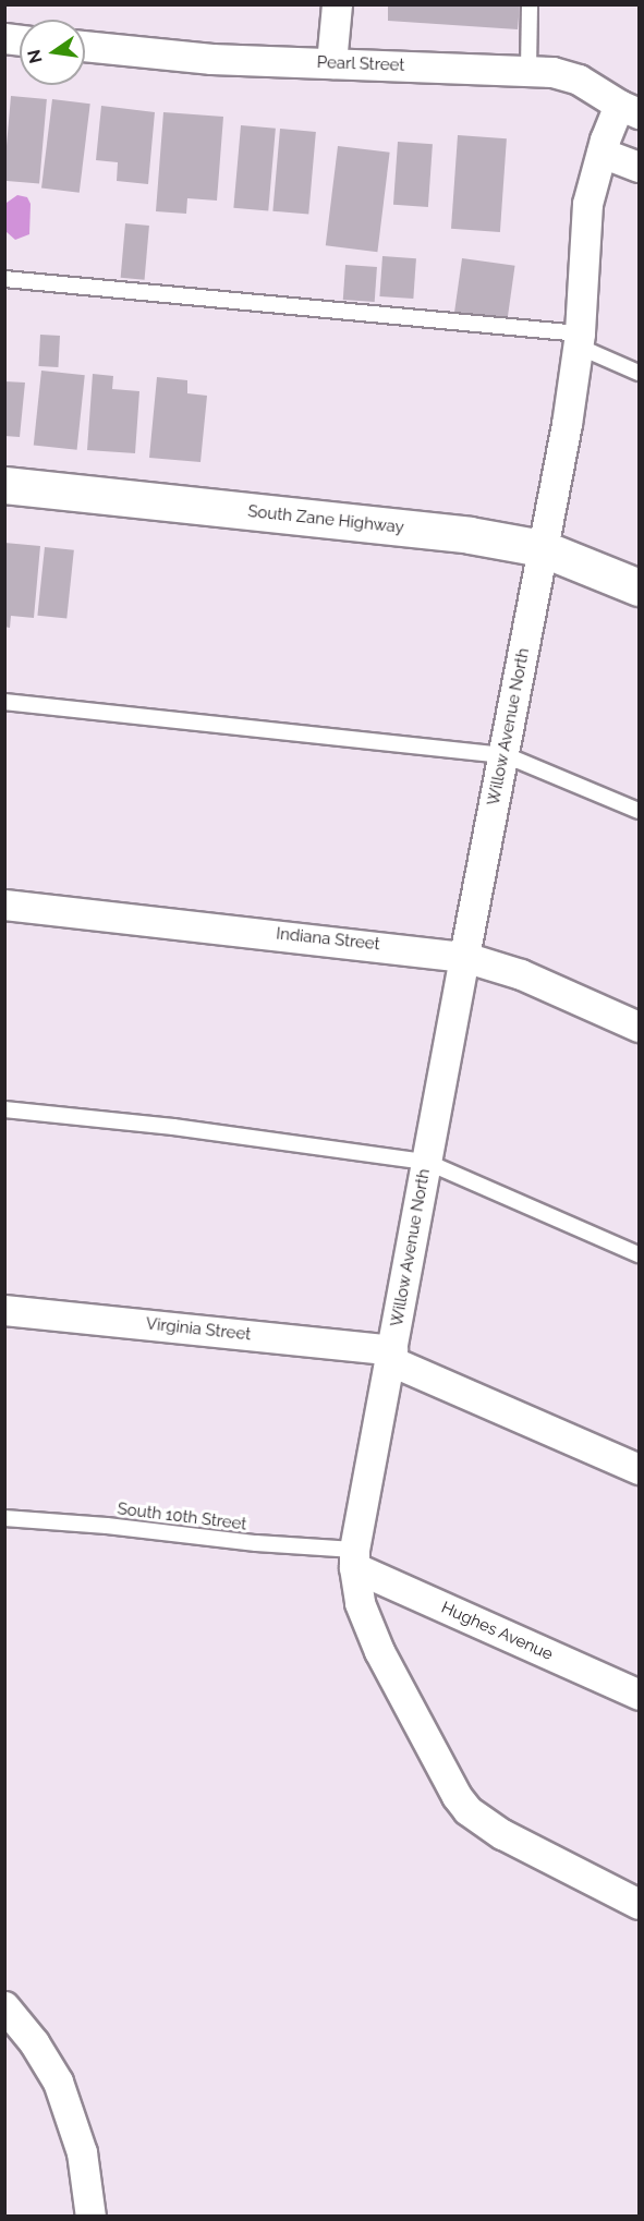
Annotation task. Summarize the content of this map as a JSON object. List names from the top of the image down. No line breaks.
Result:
{"streets":{"street":["Pearl Street","South Zane Highway","Willow Avenue North","Indiana Street","Virginia Street","Hughes Avenue"],"lane":["South 10th Street"]},"crossings":[["Pearl Street","Willow Avenue North"],["South Zane Highway","Willow Avenue North"],["Willow Avenue North","Indiana Street"],["Willow Avenue North","Virginia Street"],["Willow Avenue North","South 10th Street"],["Willow Avenue North","Hughes Avenue"],["South 10th Street","Hughes Avenue"]],"north":"left"}
